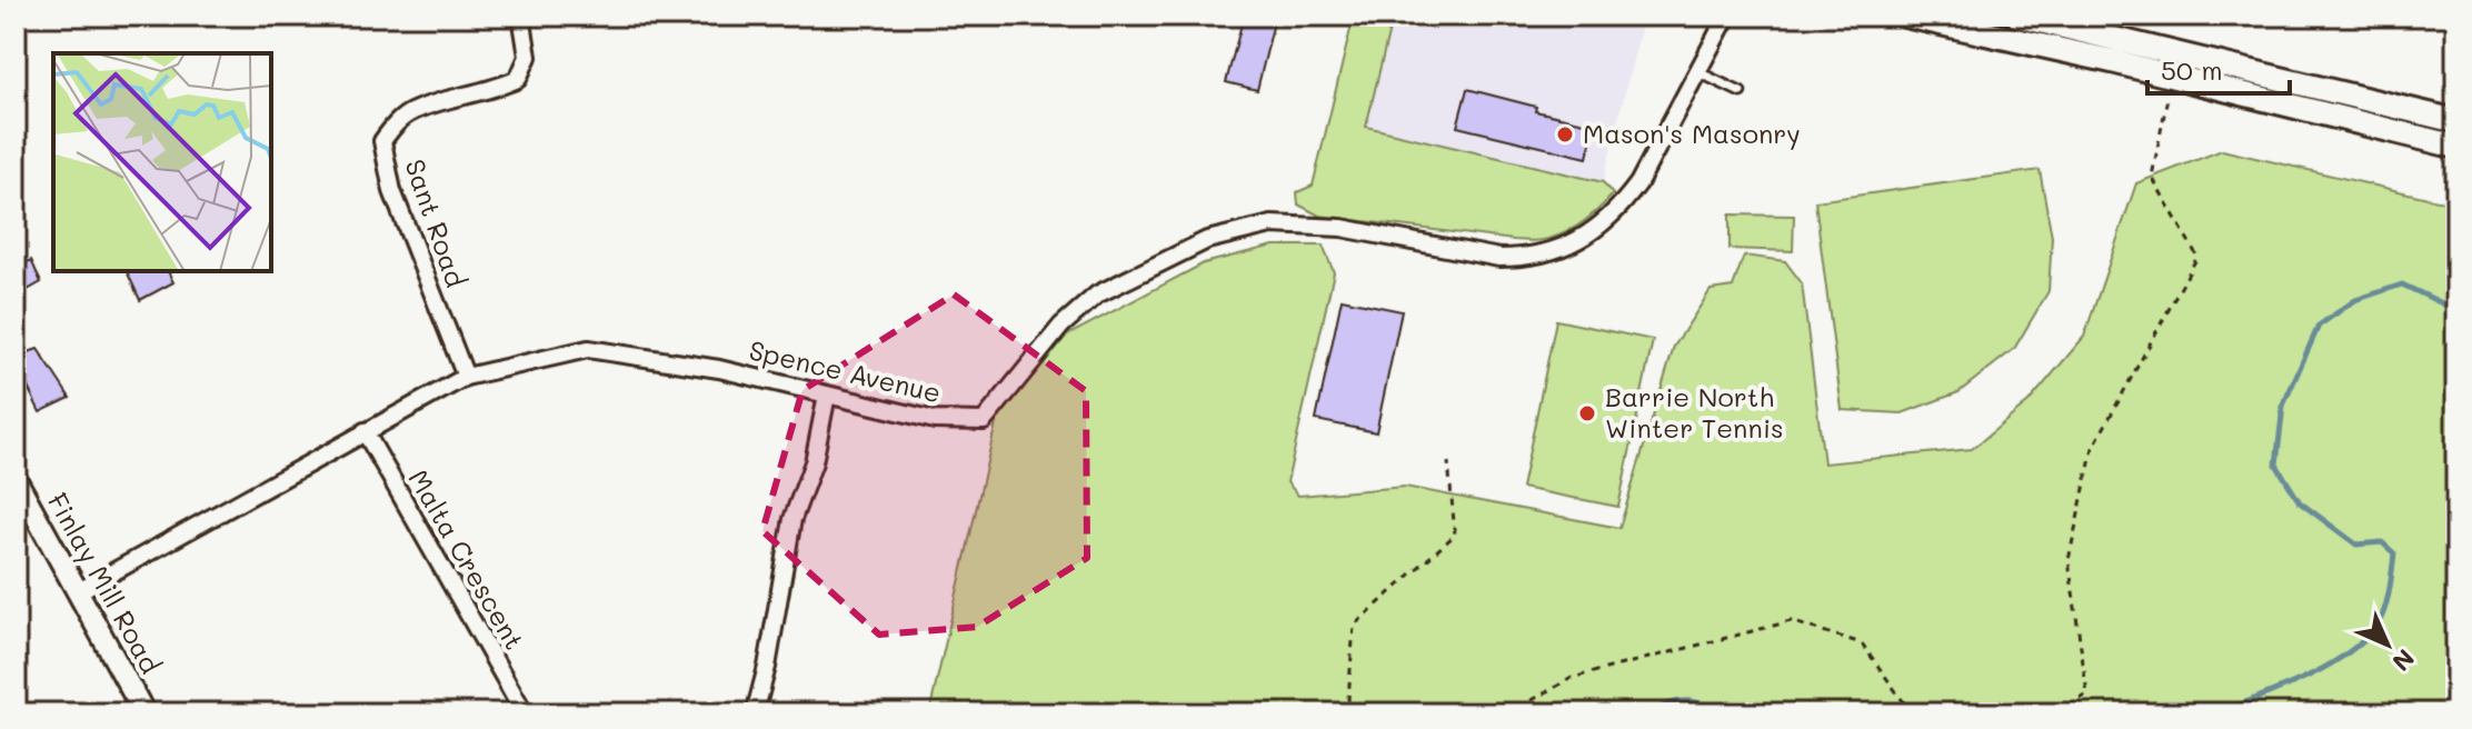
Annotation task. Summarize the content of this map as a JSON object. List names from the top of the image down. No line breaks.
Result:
{"streets":{"street":["Sant Road","Spence Avenue","Malta Crescent","Finlay Mill Road"]},"crossings":[["Sant Road","Spence Avenue"],["Spence Avenue","Malta Crescent"],["Spence Avenue","Finlay Mill Road"]],"places":["Mason's Masonry","Barrie North Winter Tennis"],"scale_bar":"50 m","north":"bottom right"}
